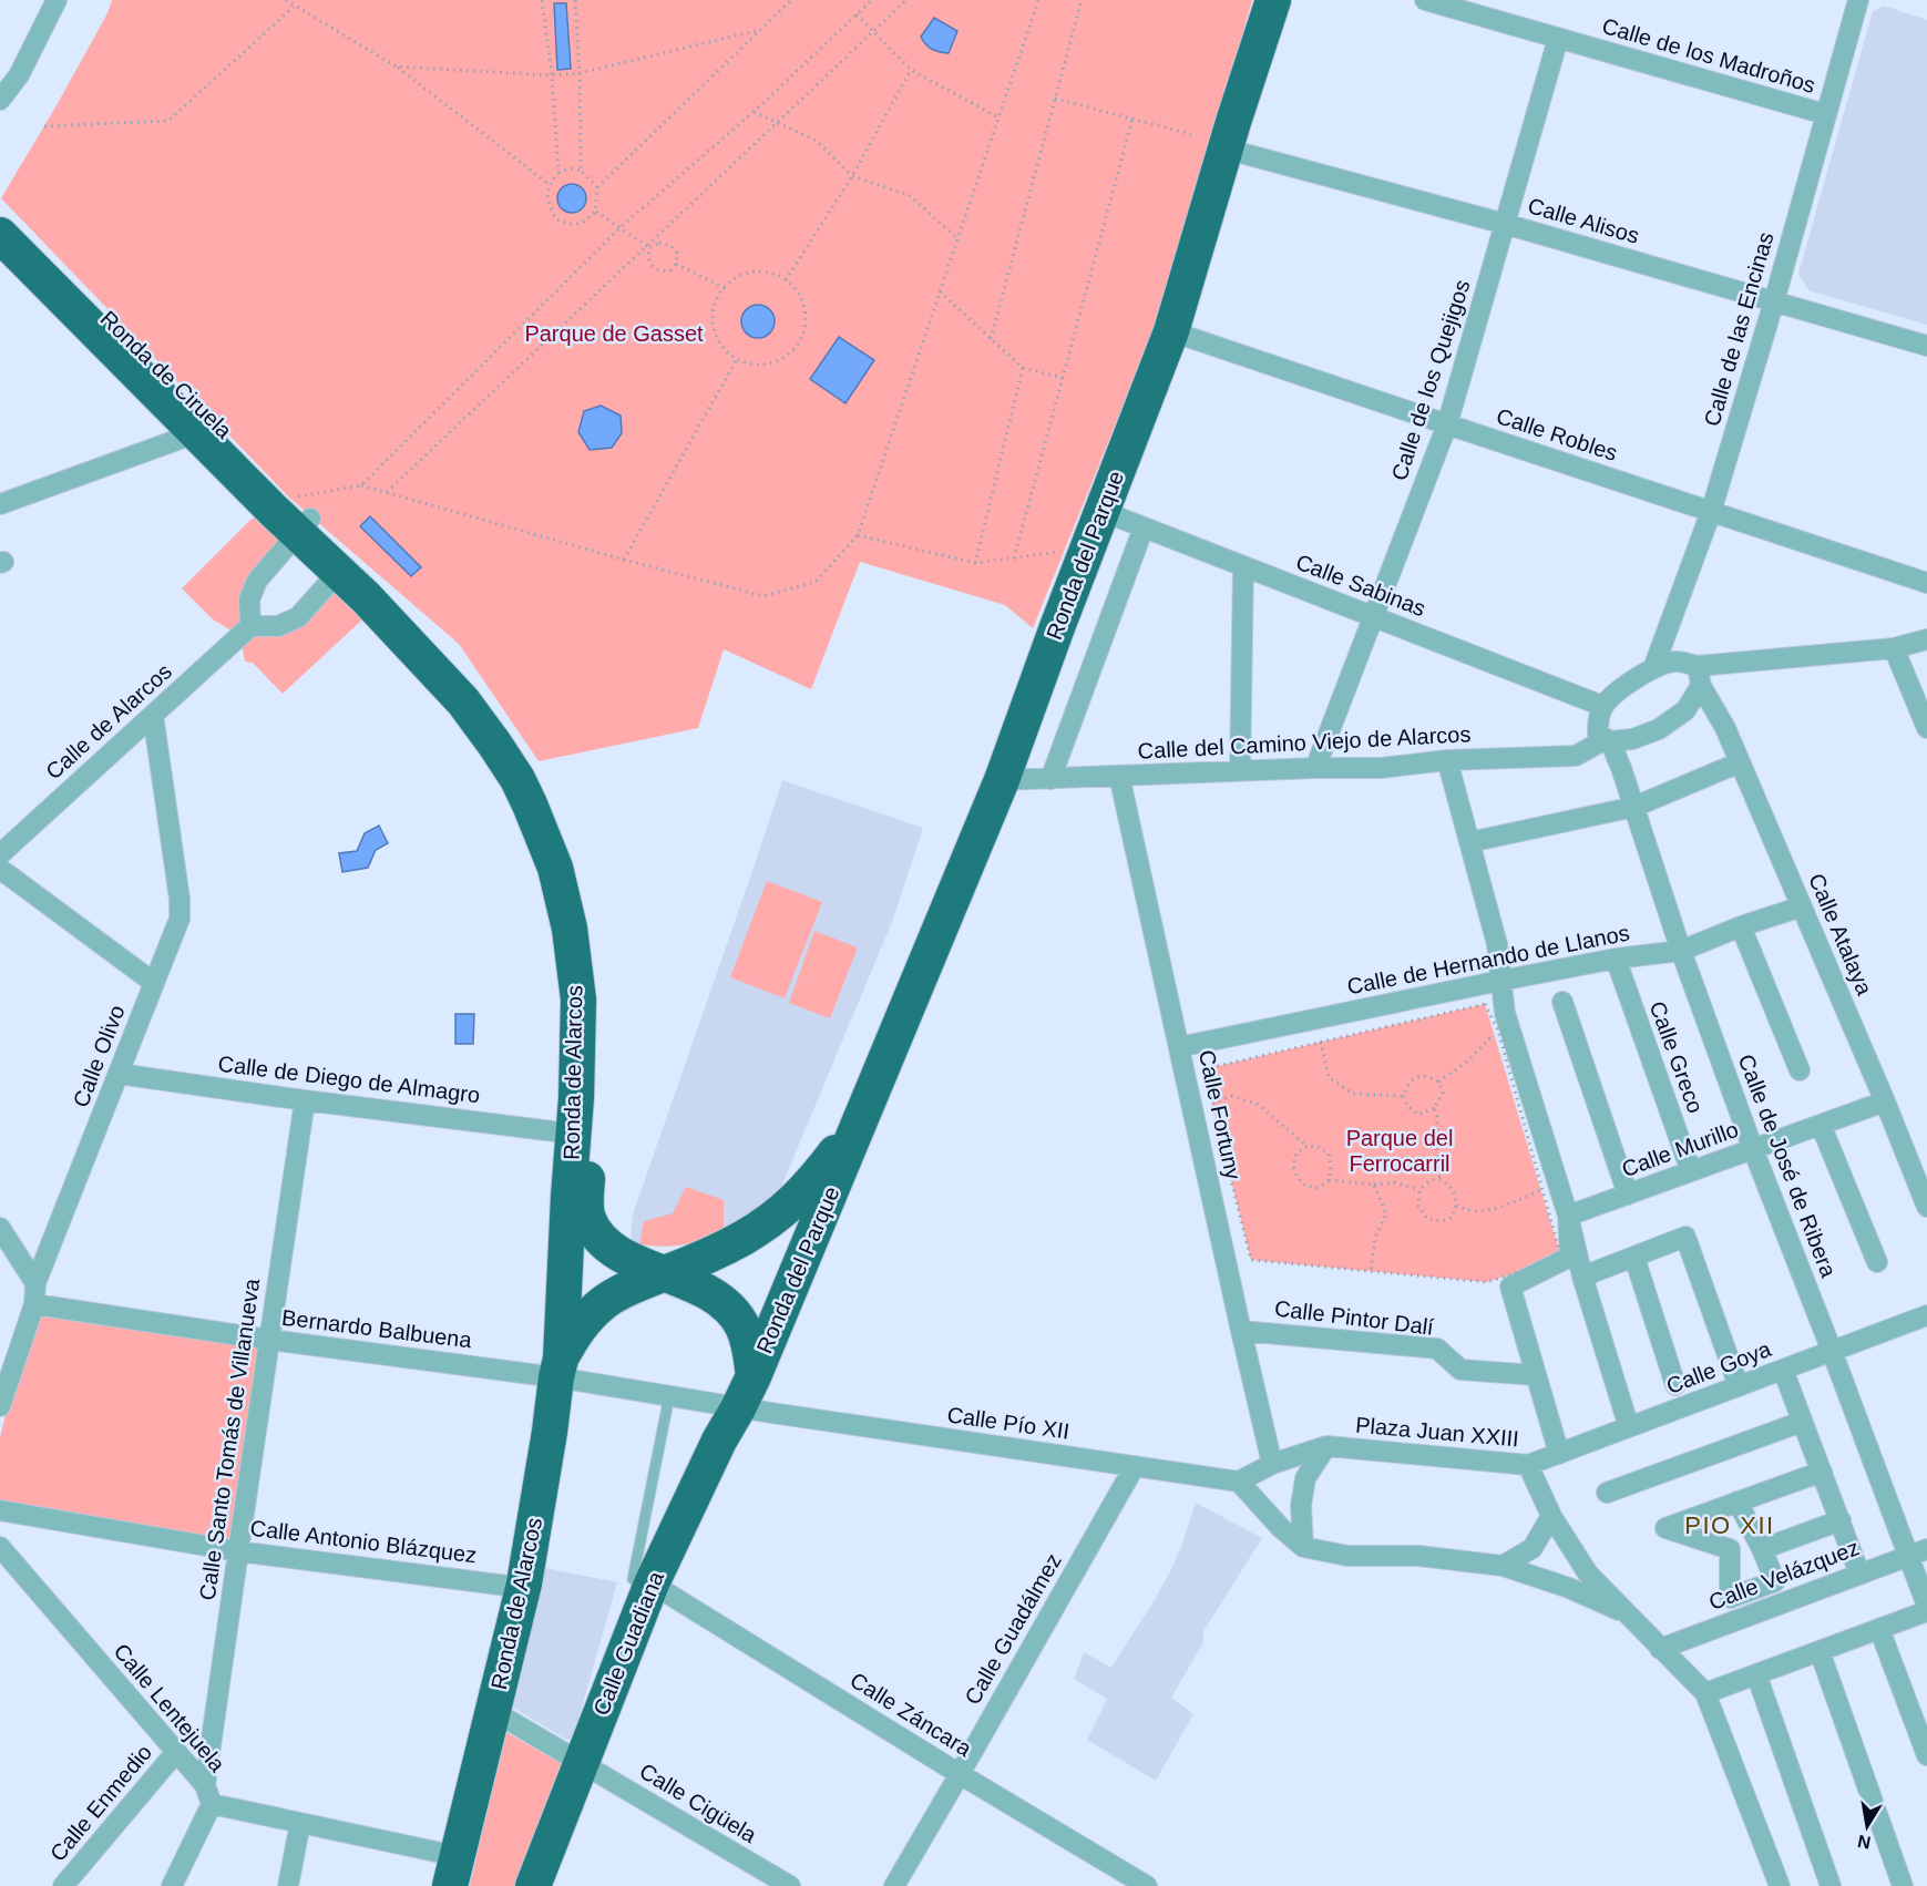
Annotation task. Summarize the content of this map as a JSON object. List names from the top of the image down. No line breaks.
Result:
{"streets":{"highway":["Ronda de Ciruela","Ronda del Parque","Ronda de Alarcos","Calle Guadiana"],"street":["Calle de los Madroños","Calle Alisos","Calle de las Encinas","Calle de los Quejigos","Calle Robles","Calle Sabinas","Calle de Alarcos","Calle del Camino Viejo de Alarcos","Calle Atalaya","Calle de Hernando de Llanos","Calle Olivo","Calle Greco","Calle de Diego de Almagro","Calle Fortuny","Calle Murillo","Calle de José de Ribera","Calle Pintor Dalí","Bernardo Balbuena","Calle Goya","Calle Pío XII","Plaza Juan XXIII","Calle Santo Tomás de Villanueva","Calle Antonio Blázquez","Calle Velázquez","Calle Guadálmez","Calle Lentejuela","Calle Záncara","Calle Enmedio","Calle Cigüela"]},"crossings":[["Calle de los Madroños","Calle de las Encinas"],["Calle de los Madroños","Calle de los Quejigos"],["Calle Alisos","Calle de las Encinas"],["Calle Alisos","Calle de los Quejigos"],["Calle Alisos","Ronda del Parque"],["Calle de las Encinas","Calle Robles"],["Ronda de Ciruela","Ronda de Alarcos"],["Calle de los Quejigos","Calle Robles"],["Calle de los Quejigos","Calle Sabinas"],["Calle de los Quejigos","Calle del Camino Viejo de Alarcos"],["Calle Robles","Ronda del Parque"],["Ronda del Parque","Calle Sabinas"],["Ronda del Parque","Calle del Camino Viejo de Alarcos"],["Ronda del Parque","Ronda de Alarcos"],["Ronda del Parque","Bernardo Balbuena"],["Ronda del Parque","Calle Guadiana"],["Calle Sabinas","Calle de José de Ribera"],["Calle de Alarcos","Calle Olivo"],["Calle del Camino Viejo de Alarcos","Calle Atalaya"],["Calle del Camino Viejo de Alarcos","Calle Fortuny"],["Calle del Camino Viejo de Alarcos","Calle de José de Ribera"],["Calle Atalaya","Calle de Hernando de Llanos"],["Calle Atalaya","Calle Murillo"],["Calle de Hernando de Llanos","Calle Greco"],["Calle de Hernando de Llanos","Calle Fortuny"],["Calle de Hernando de Llanos","Calle de José de Ribera"],["Calle Olivo","Calle de Diego de Almagro"],["Calle Olivo","Bernardo Balbuena"],["Calle Greco","Calle Murillo"],["Ronda de Alarcos","Calle de Diego de Almagro"],["Ronda de Alarcos","Bernardo Balbuena"],["Ronda de Alarcos","Calle Antonio Blázquez"],["Ronda de Alarcos","Calle Guadiana"],["Ronda de Alarcos","Calle Lentejuela"],["Ronda de Alarcos","Calle Cigüela"],["Calle de Diego de Almagro","Calle Santo Tomás de Villanueva"],["Calle Fortuny","Calle Pintor Dalí"],["Calle Fortuny","Plaza Juan XXIII"],["Calle Murillo","Calle de José de Ribera"],["Calle de José de Ribera","Calle Goya"],["Calle de José de Ribera","Calle Velázquez"],["Bernardo Balbuena","Calle Pío XII"],["Bernardo Balbuena","Calle Santo Tomás de Villanueva"],["Calle Goya","Plaza Juan XXIII"],["Calle Pío XII","Plaza Juan XXIII"],["Calle Pío XII","Calle Guadálmez"],["Calle Pío XII","Calle Guadiana"],["Plaza Juan XXIII","Calle Velázquez"],["Calle Santo Tomás de Villanueva","Calle Antonio Blázquez"],["Calle Santo Tomás de Villanueva","Calle Lentejuela"],["Calle Guadálmez","Calle Záncara"],["Calle Guadiana","Calle Záncara"],["Calle Guadiana","Calle Cigüela"],["Calle Lentejuela","Calle Enmedio"]],"districts":["PIO XII"],"parks":["Parque de Gasset","Parque del Ferrocarril"],"north":"bottom"}
